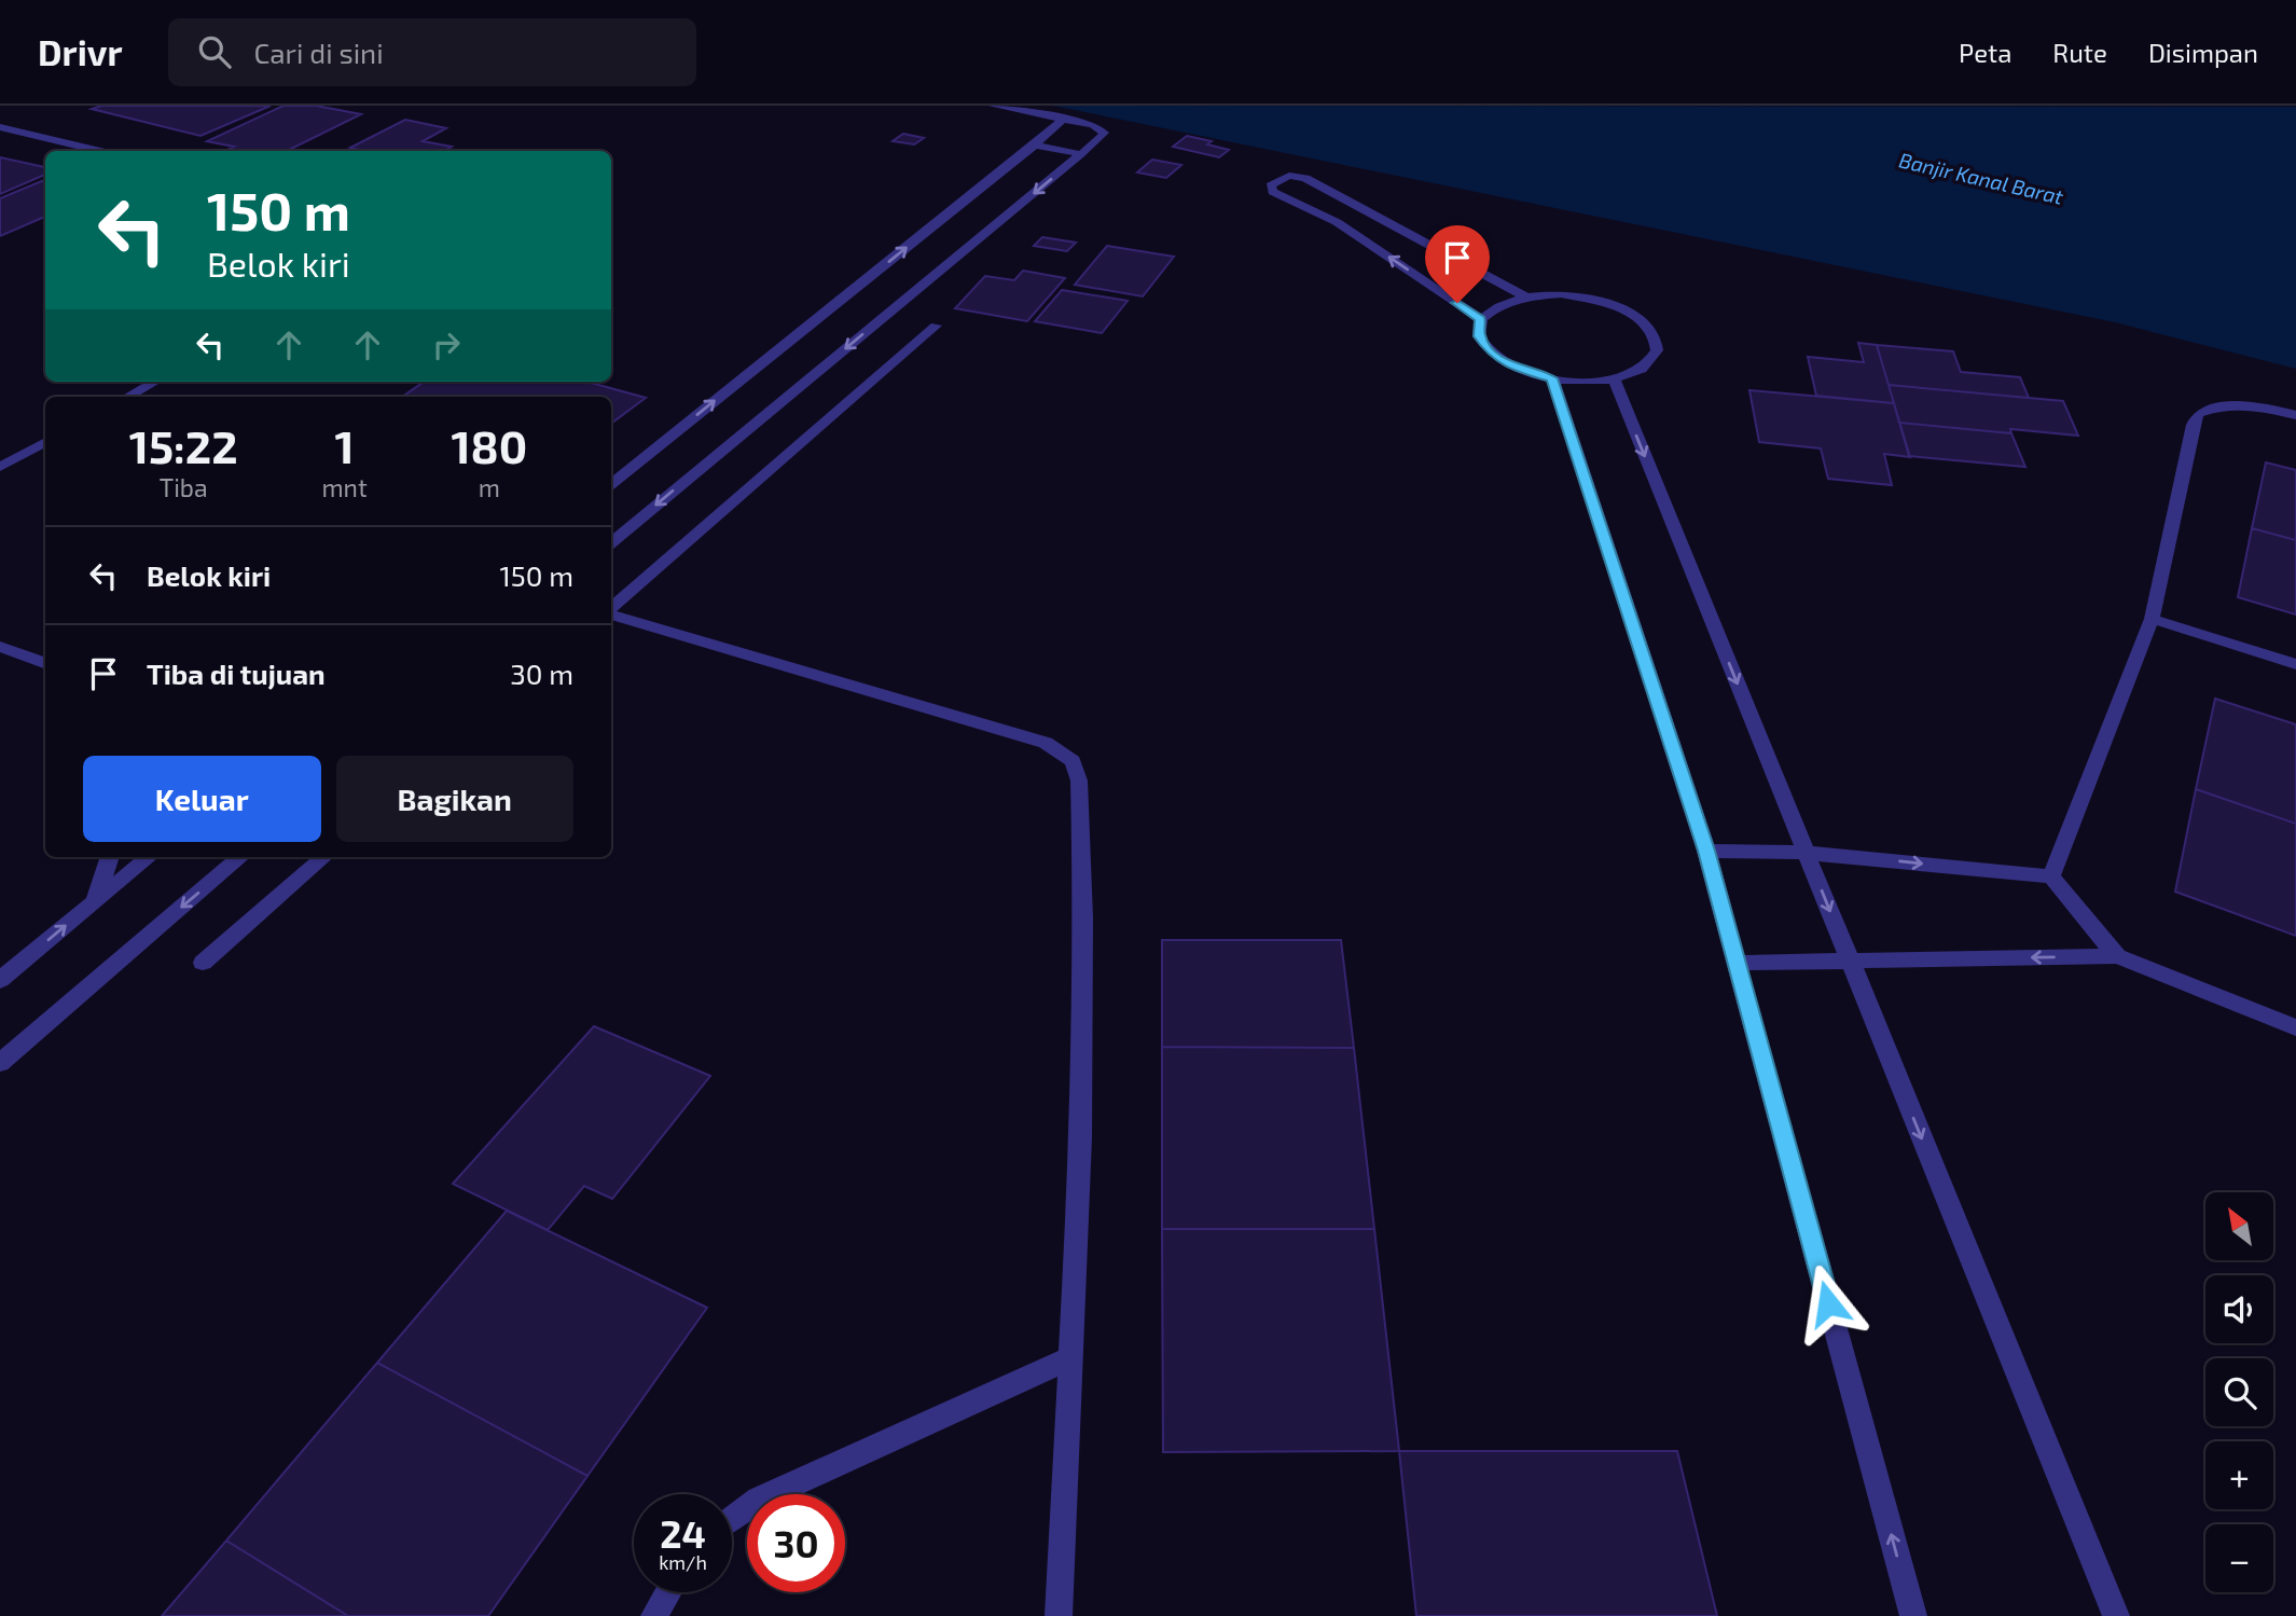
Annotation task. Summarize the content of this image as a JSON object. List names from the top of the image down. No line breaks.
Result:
{"water":["Banjir Kanal Barat"],"north":"top left","page":{"header":"Drivr","search":"Cari di sini","nav":["Peta","Rute","Disimpan"],"turn":["150 m","Belok kiri"],"eta":["15:22","Tiba","1","mnt","180","m"],"list":[{"name":"Belok kiri","value":"150 m"},{"name":"Tiba di tujuan","value":"30 m"}],"buttons":["Keluar","Bagikan"],"map_buttons":["+","−"],"speed":"24 km/h","limit":"30"}}
